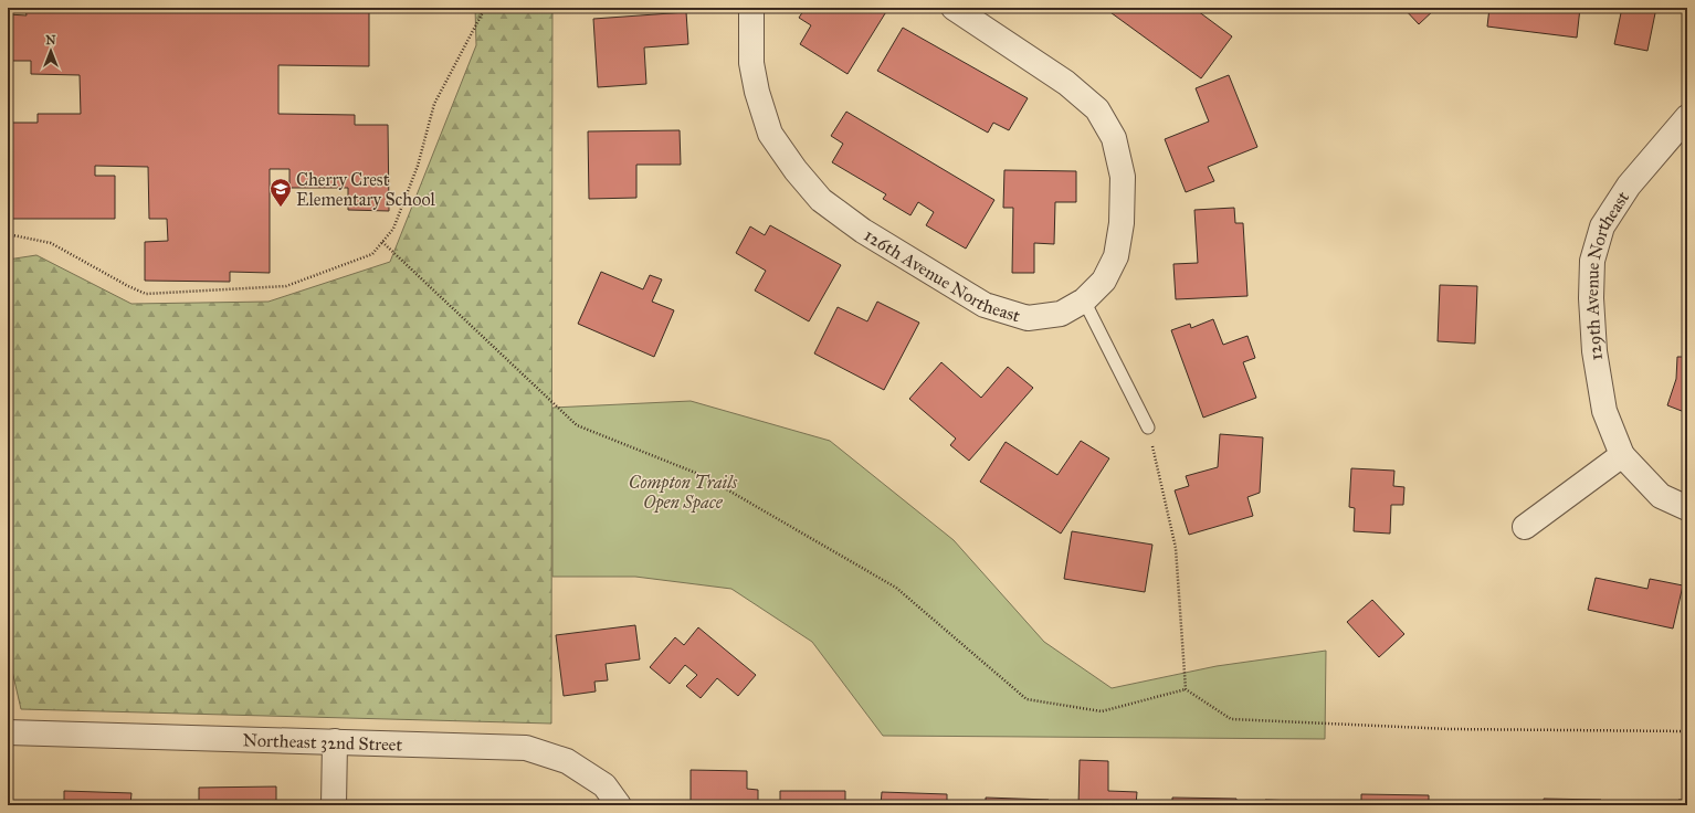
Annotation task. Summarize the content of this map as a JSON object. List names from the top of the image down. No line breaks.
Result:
{"streets":{"street":["126th Avenue Northeast","129th Avenue Northeast","Northeast 32nd Street"]},"parks":["Compton Trails Open Space"],"places":{"school or university":["Cherry Crest Elementary School"]},"north":"top"}
